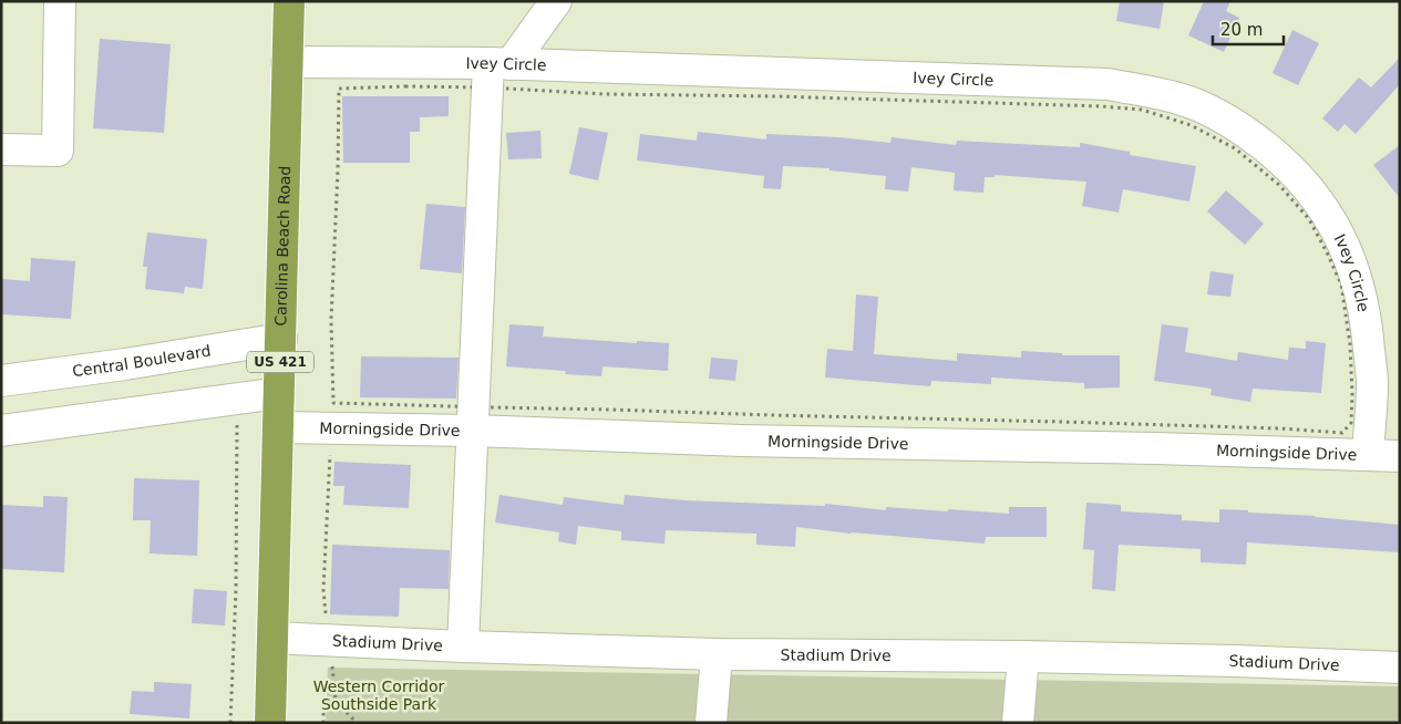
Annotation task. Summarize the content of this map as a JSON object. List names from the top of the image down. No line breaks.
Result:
{"streets":{"highway":["Carolina Beach Road","US 421"],"street":["Ivey Circle","Central Boulevard","Morningside Drive","Stadium Drive"]},"crossings":[["Ivey Circle","Carolina Beach Road"],["Ivey Circle","Morningside Drive"],["Carolina Beach Road","Central Boulevard"],["Carolina Beach Road","Morningside Drive"],["Carolina Beach Road","Stadium Drive"]],"parks":["Western Corridor Southside Park"],"scale_bar":"20 m"}
